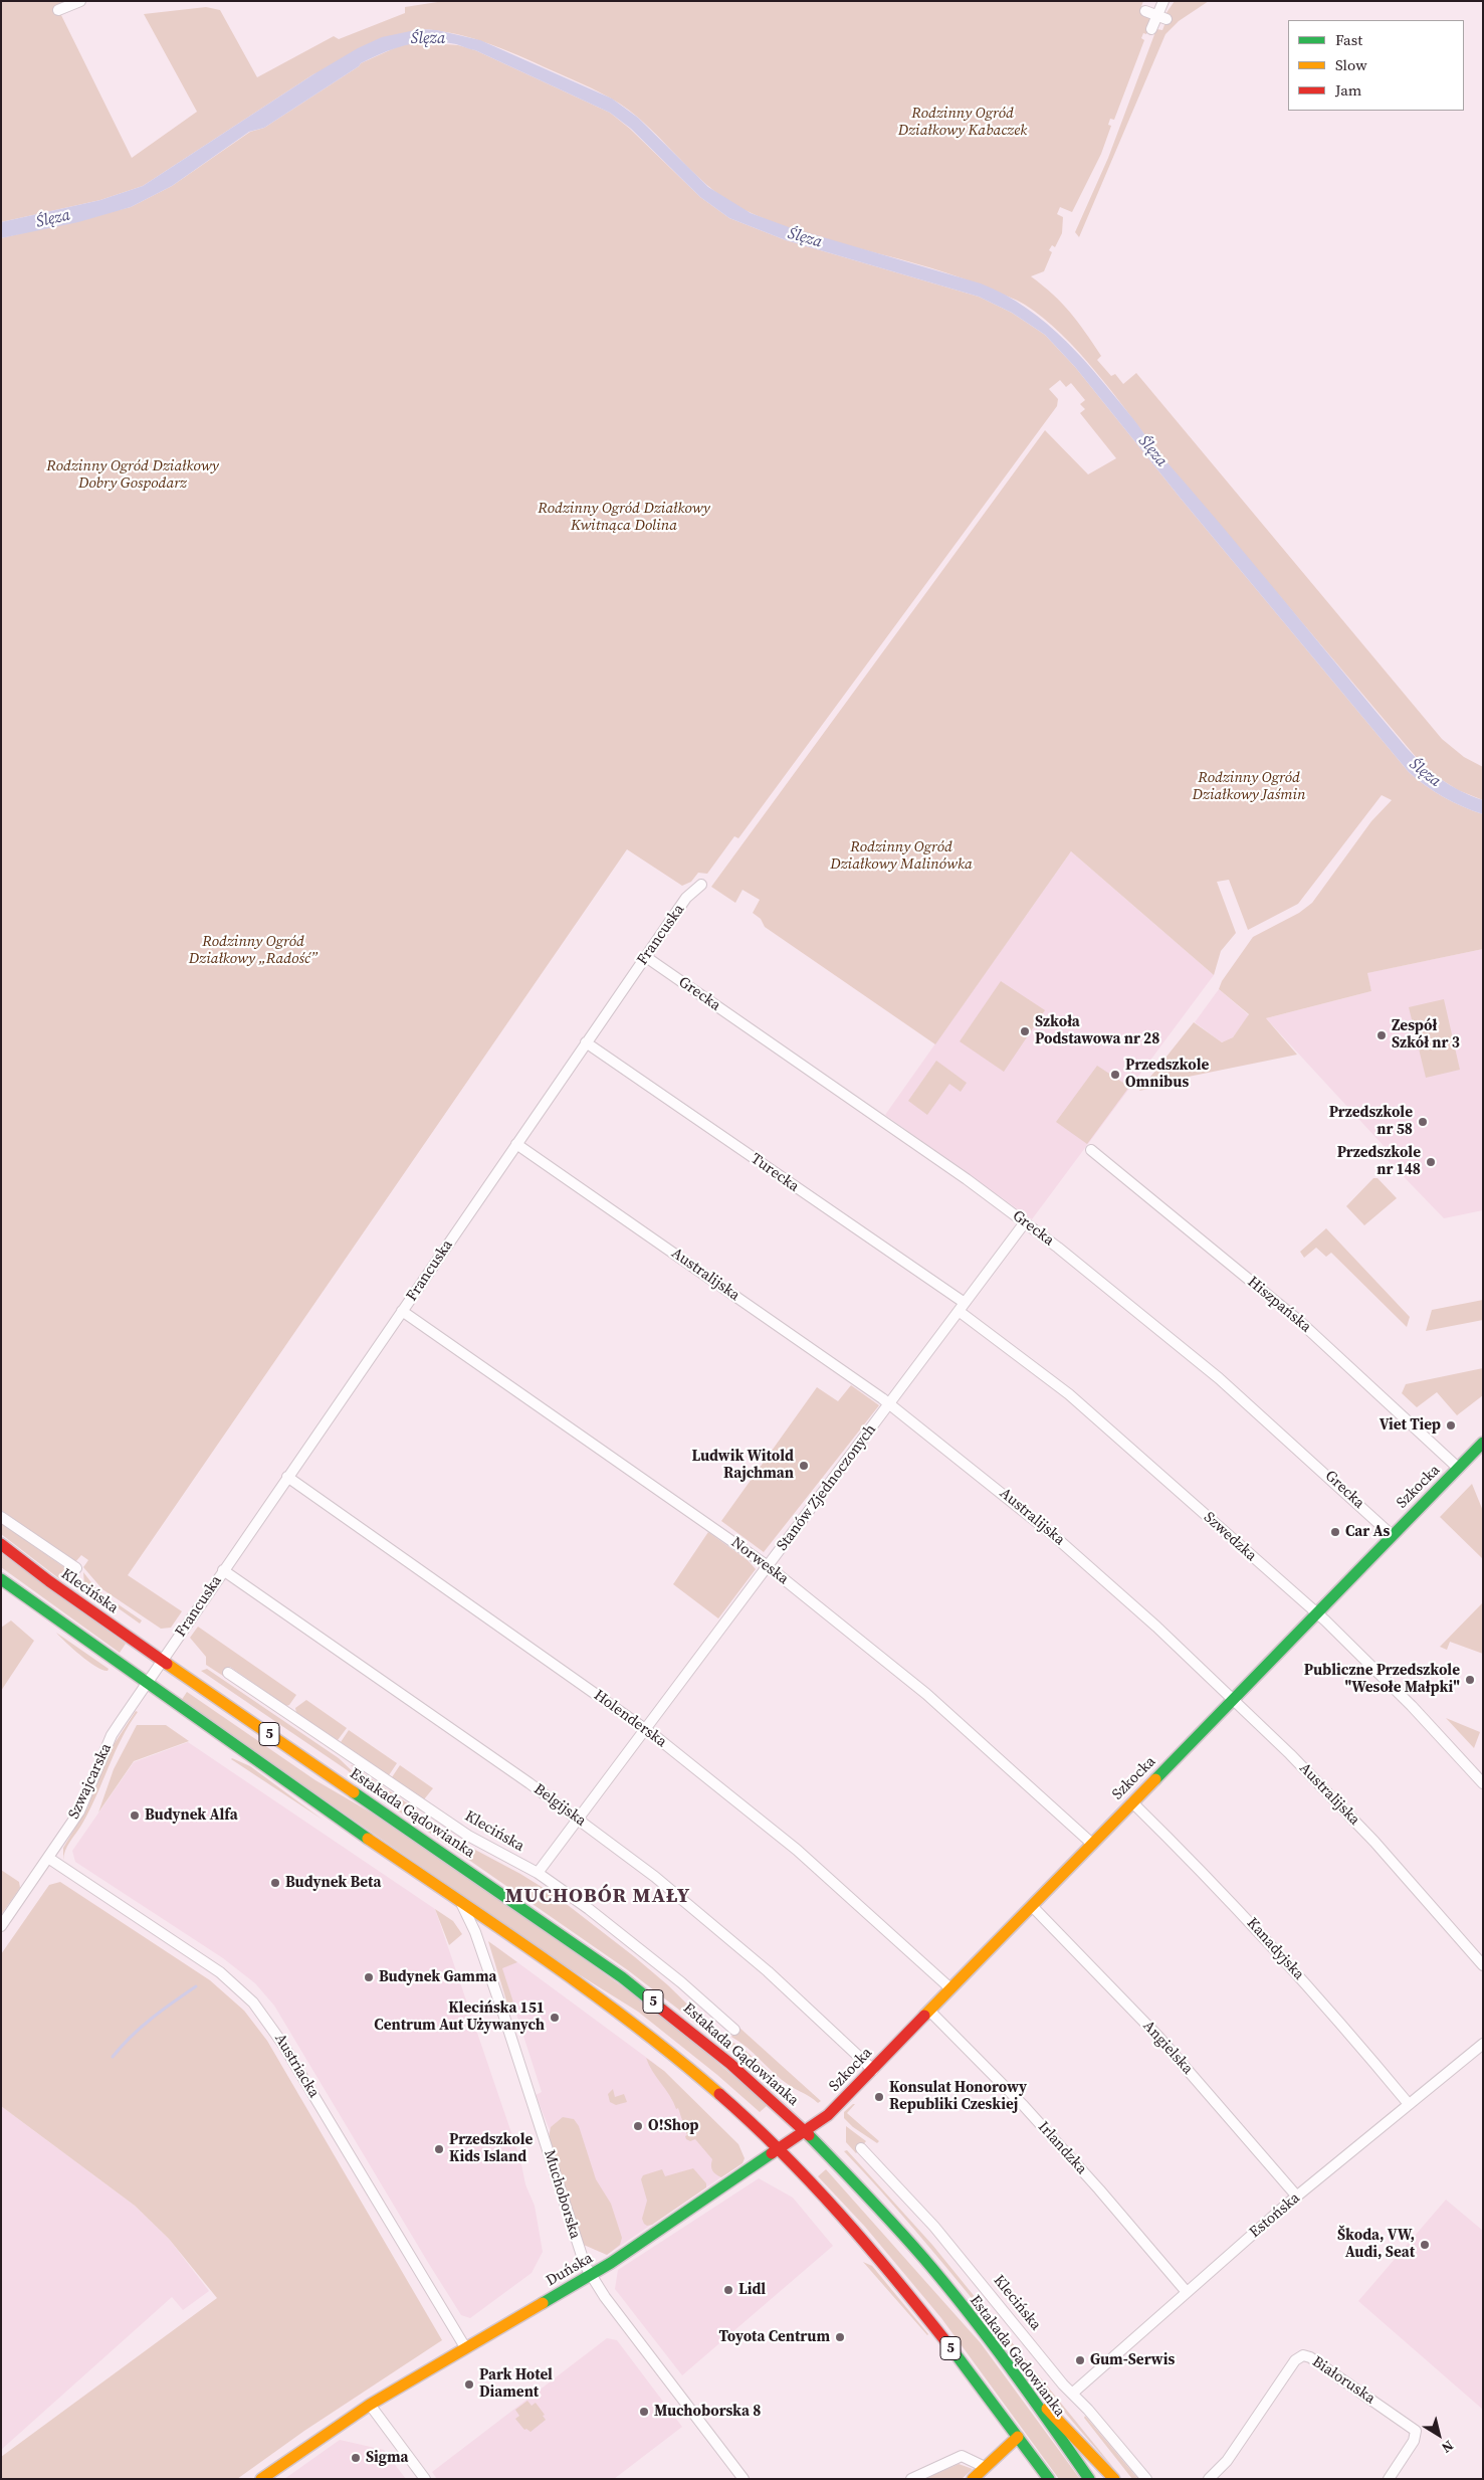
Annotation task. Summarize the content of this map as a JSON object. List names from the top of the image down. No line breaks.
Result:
{"streets":{"main road":["Szkocka","Klecińska","5","Estakada Gądowianka","Duńska"],"street":["Francuska","Grecka","Turecka","Australijska","Hiszpańska","Stanów Zjednoczonych","Szwedzka","Norweska","Holenderska","Szwajcarska","Belgijska","Kanadyjska","Angielska","Austriacka","Irlandzka","Muchoborska","Estońska","Białoruska"]},"crossings":[["Francuska","Grecka"],["Francuska","Turecka"],["Francuska","Australijska"],["Francuska","Norweska"],["Francuska","Klecińska"],["Francuska","Holenderska"],["Francuska","Szwajcarska"],["Francuska","Belgijska"],["Francuska","Estakada Gądowianka"],["Grecka","Szkocka"],["Grecka","Stanów Zjednoczonych"],["Turecka","Stanów Zjednoczonych"],["Turecka","Szwedzka"],["Australijska","Szkocka"],["Australijska","Stanów Zjednoczonych"],["Hiszpańska","Szkocka"],["Szkocka","Szwedzka"],["Szkocka","Norweska"],["Szkocka","Holenderska"],["Szkocka","5"],["Szkocka","Belgijska"],["Szkocka","Estakada Gądowianka"],["Szkocka","Kanadyjska"],["Szkocka","Angielska"],["Szkocka","Irlandzka"],["Szkocka","Duńska"],["Stanów Zjednoczonych","Szwedzka"],["Stanów Zjednoczonych","Norweska"],["Stanów Zjednoczonych","Klecińska"],["Stanów Zjednoczonych","Holenderska"],["Stanów Zjednoczonych","Belgijska"],["Klecińska","Szwajcarska"],["Klecińska","Estakada Gądowianka"],["Klecińska","Estońska"],["5","Szwajcarska"],["5","Muchoborska"],["5","Duńska"],["Szwajcarska","Estakada Gądowianka"],["Szwajcarska","Austriacka"],["Kanadyjska","Estońska"],["Angielska","Estońska"],["Austriacka","Duńska"],["Irlandzka","Estońska"],["Muchoborska","Duńska"]],"districts":["MUCHOBÓR MAŁY"],"water":["Ślęza"],"parks":["Rodzinny Ogród Działkowy Kabaczek","Rodzinny Ogród Działkowy Dobry Gospodarz","Rodzinny Ogród Działkowy Kwitnąca Dolina","Rodzinny Ogród Działkowy Jaśmin","Rodzinny Ogród Działkowy Malinówka","Rodzinny Ogród Działkowy „Radość”"],"places":["Szkoła Podstawowa nr 28","Zespół Szkół nr 3","Przedszkole Omnibus","Przedszkole nr 58","Przedszkole nr 148","Viet Tiep","Ludwik Witold Rajchman","Car As","Publiczne Przedszkole \"Wesołe Małpki\"","Budynek Alfa","Budynek Beta","Budynek Gamma","Klecińska 151 Centrum Aut Używanych","Konsulat Honorowy Republiki Czeskiej","O!Shop","Przedszkole Kids Island","Škoda, VW, Audi, Seat","Lidl","Toyota Centrum","Gum-Serwis","Park Hotel Diament","Muchoborska 8","Sigma"],"legend":["Fast","Slow","Jam"],"north":"bottom right"}
